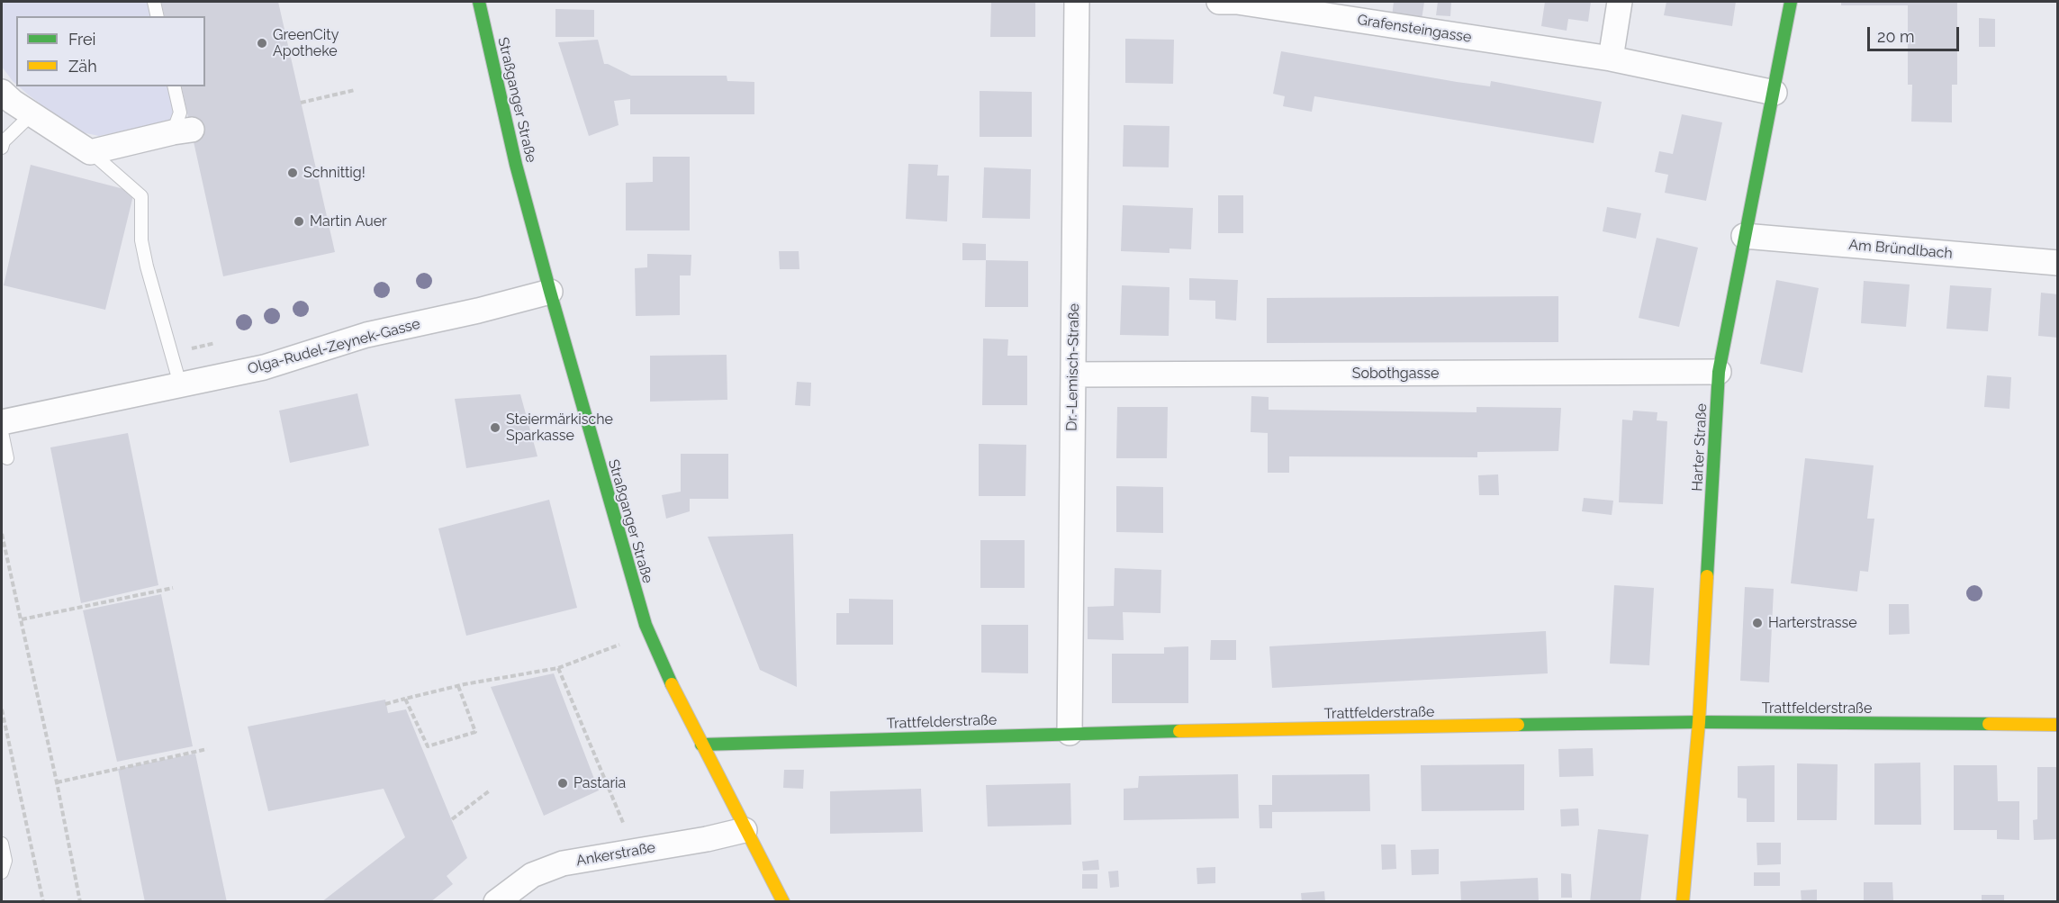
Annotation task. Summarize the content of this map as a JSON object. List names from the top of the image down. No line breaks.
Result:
{"streets":{"street":["Grafensteingasse","Straßganger Straße","Am Bründlbach","Olga-Rudel-Zeynek-Gasse","Dr.-Lemisch-Straße","Sobothgasse","Harter Straße","Trattfelderstraße","Ankerstraße"]},"crossings":[["Grafensteingasse","Harter Straße"],["Straßganger Straße","Olga-Rudel-Zeynek-Gasse"],["Straßganger Straße","Trattfelderstraße"],["Straßganger Straße","Ankerstraße"],["Am Bründlbach","Harter Straße"],["Dr.-Lemisch-Straße","Sobothgasse"],["Dr.-Lemisch-Straße","Trattfelderstraße"],["Sobothgasse","Harter Straße"],["Harter Straße","Trattfelderstraße"]],"places":["GreenCity Apotheke","Schnittig!","Martin Auer","Steiermärkische Sparkasse","Harterstrasse","Pastaria"],"legend":["Frei","Zäh"],"scale_bar":"20 m"}
